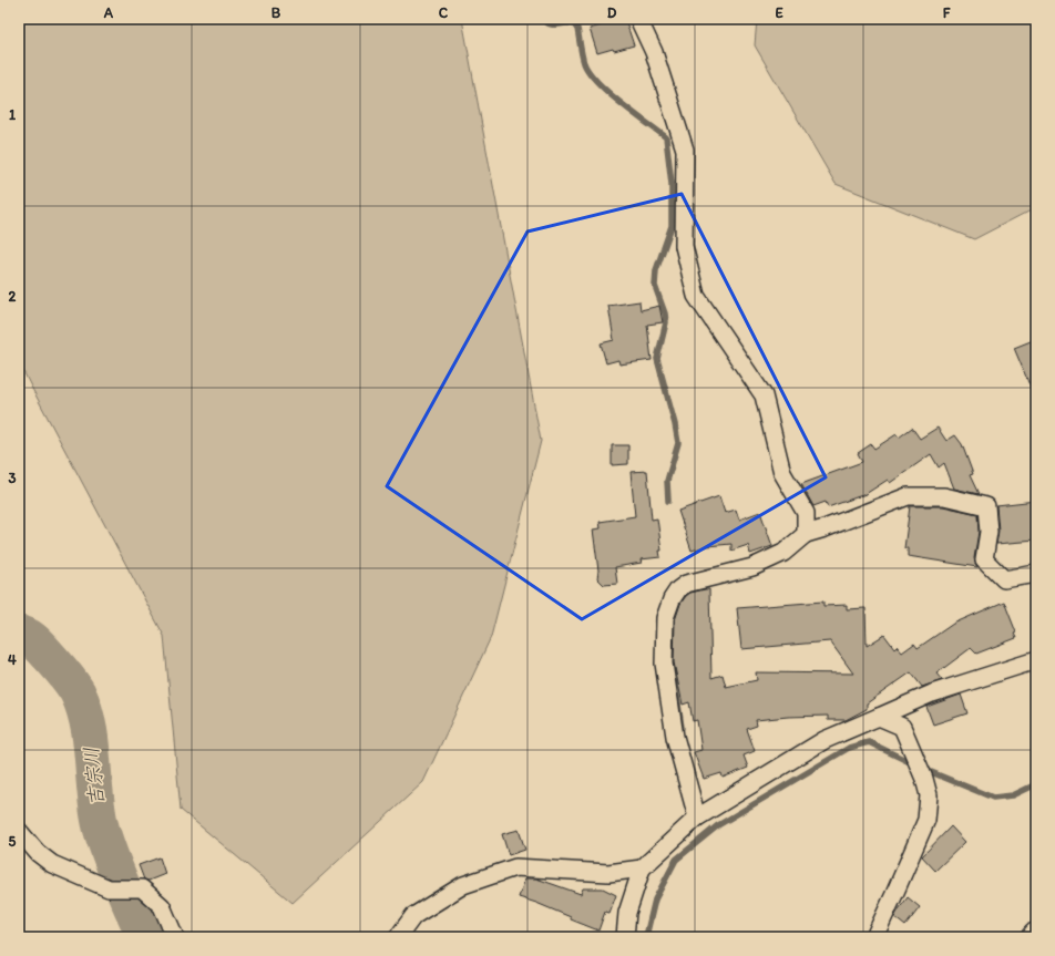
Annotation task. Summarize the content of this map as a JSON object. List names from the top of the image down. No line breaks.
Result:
{"water":["吉宗川"],"grid":{"columns":["A","B","C","D","E","F"],"rows":["1","2","3","4","5"]}}
